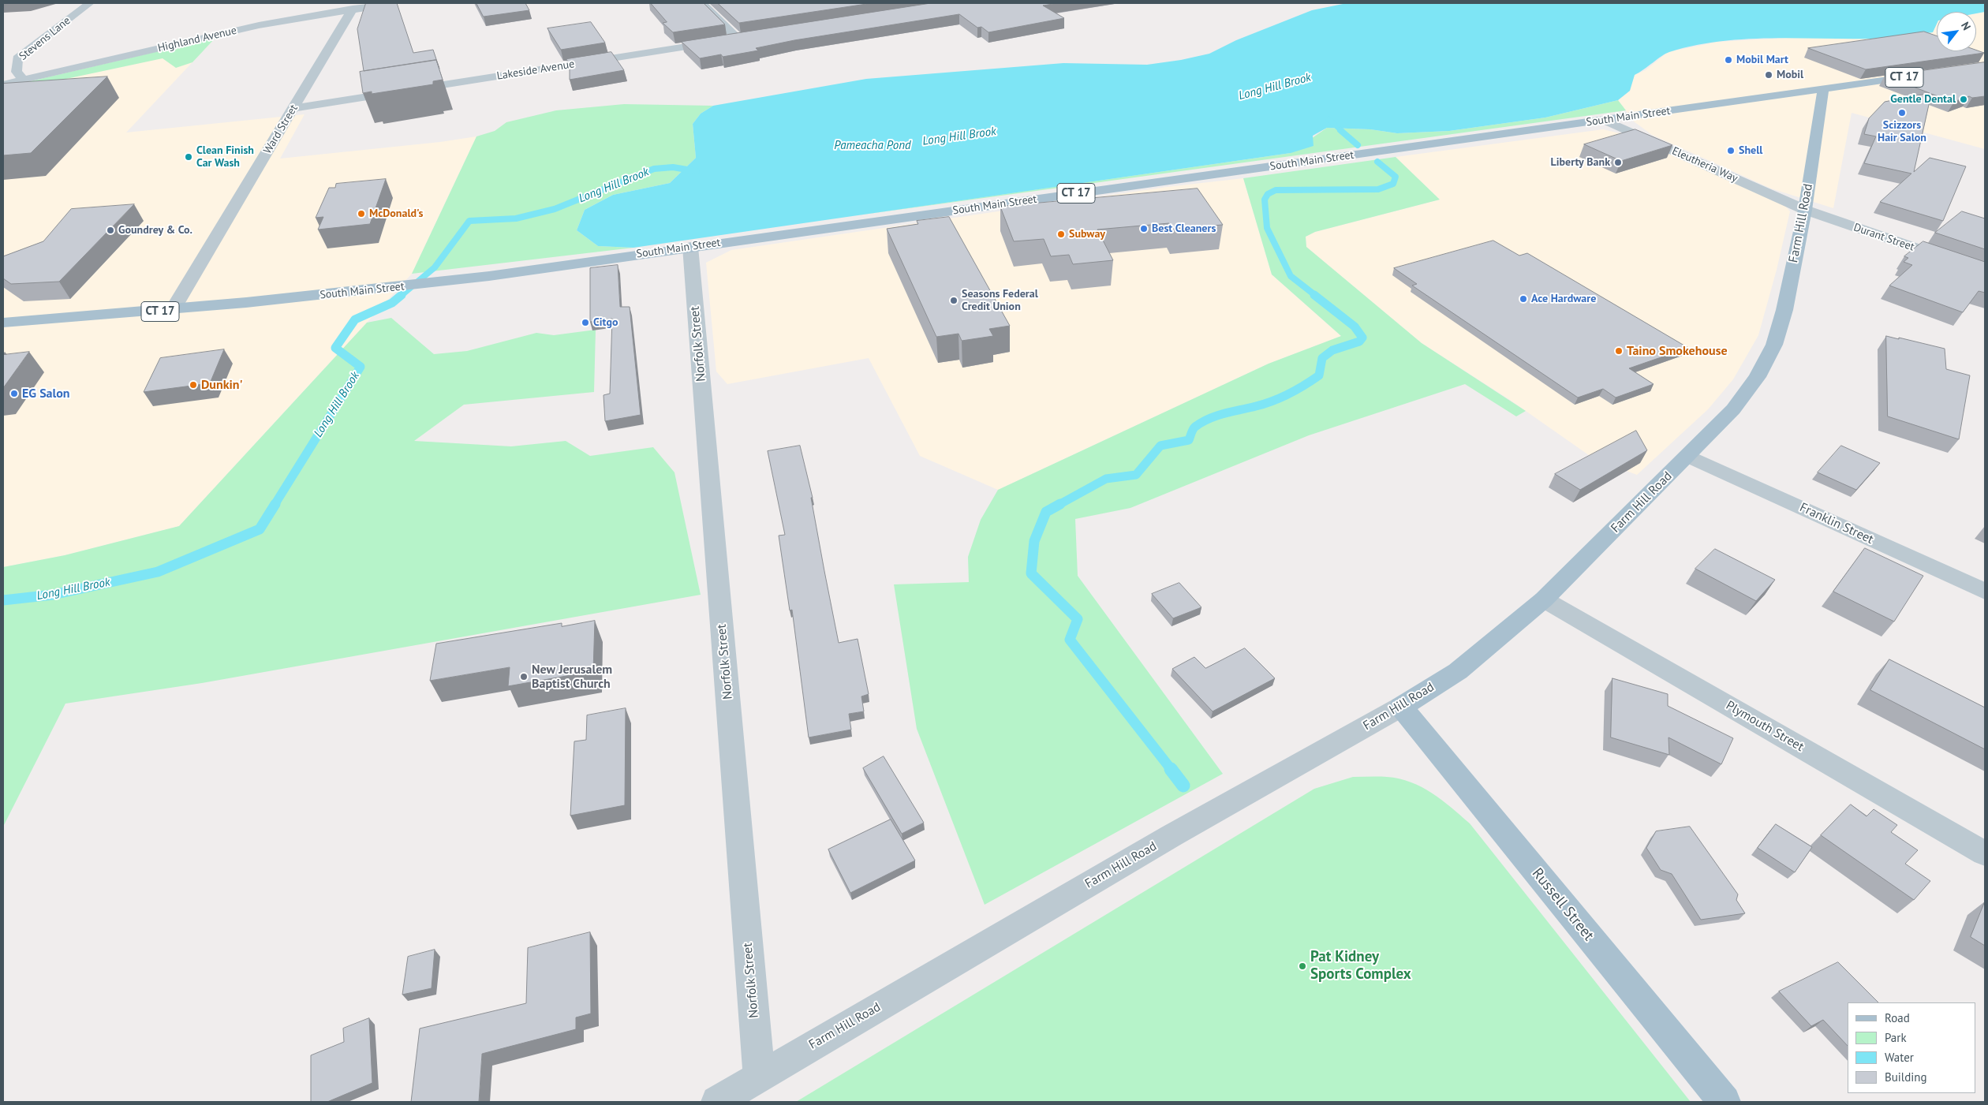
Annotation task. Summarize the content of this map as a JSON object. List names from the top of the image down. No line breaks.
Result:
{"streets":{"main road":["CT 17","South Main Street","Farm Hill Road","Russell Street"],"street":["Stevens Lane","Highland Avenue","Lakeside Avenue","Ward Street","Eleutheria Way","Durant Street","Norfolk Street","Franklin Street","Plymouth Street"]},"crossings":[["Stevens Lane","Highland Avenue"],["Highland Avenue","Ward Street"],["Lakeside Avenue","Ward Street"],["South Main Street","Ward Street"],["South Main Street","Eleutheria Way"],["South Main Street","Farm Hill Road"],["South Main Street","Norfolk Street"],["Eleutheria Way","Farm Hill Road"],["Eleutheria Way","Durant Street"],["Farm Hill Road","Durant Street"],["Farm Hill Road","Norfolk Street"],["Farm Hill Road","Franklin Street"],["Farm Hill Road","Plymouth Street"],["Farm Hill Road","Russell Street"]],"water":["Long Hill Brook","Pameacha Pond"],"places":["Mobil Mart","Mobil","Gentle Dental","Scizzors Hair Salon","Shell","Clean Finish Car Wash","Liberty Bank","McDonald's","Best Cleaners","Goundrey & Co.","Subway","Ace Hardware","Seasons Federal Credit Union","Citgo","Taino Smokehouse","Dunkin'","EG Salon","New Jerusalem Baptist Church","Pat Kidney Sports Complex"],"legend":["Road","Park","Water","Building"],"north":"top right"}
